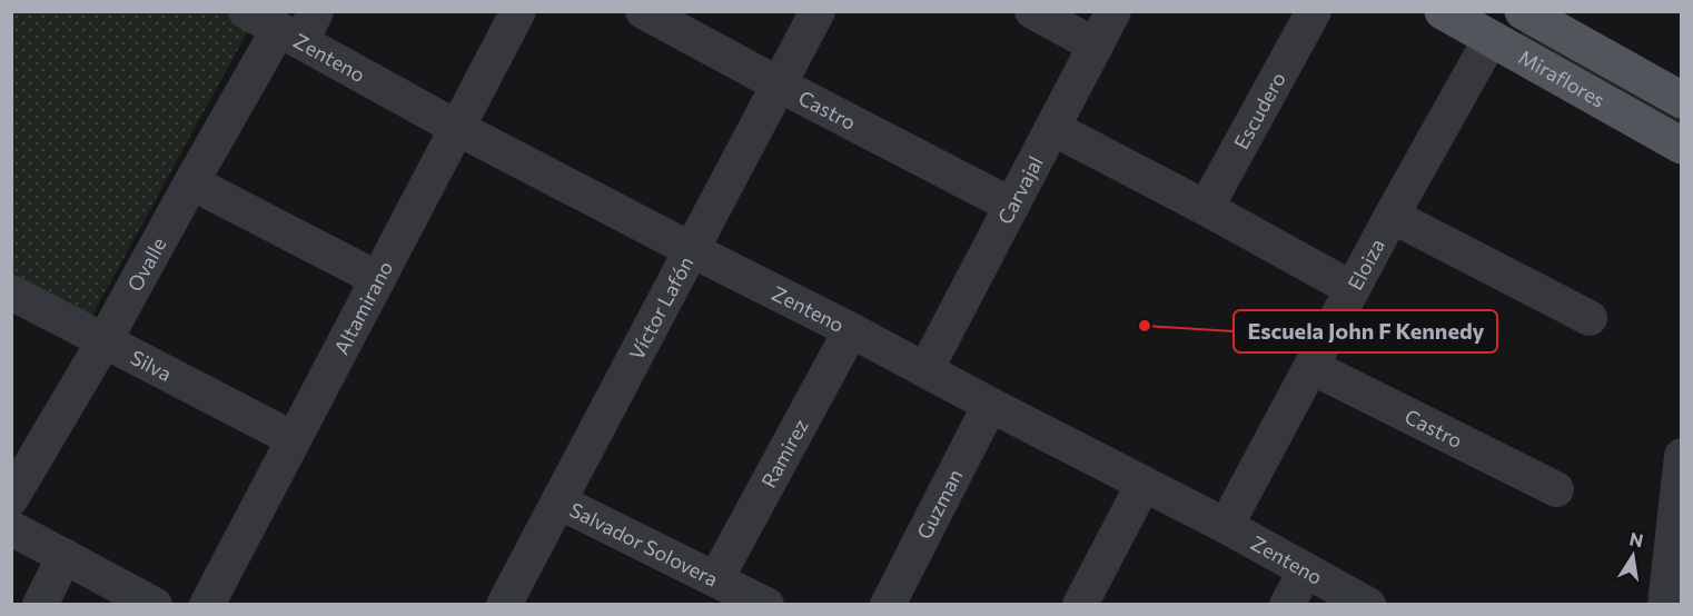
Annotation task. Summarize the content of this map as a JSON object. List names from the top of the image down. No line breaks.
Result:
{"streets":{"main road":["Miraflores"],"street":["Zenteno","Castro","Escudero","Carvajal","Eloiza","Ovalle","Altamirano","Víctor Lafón","Silva","Ramirez","Guzman","Salvador Solovera"]},"crossings":[["Zenteno","Carvajal"],["Zenteno","Eloiza"],["Zenteno","Ovalle"],["Zenteno","Altamirano"],["Zenteno","Víctor Lafón"],["Zenteno","Ramirez"],["Zenteno","Guzman"],["Miraflores","Eloiza"],["Castro","Carvajal"],["Castro","Eloiza"],["Castro","Víctor Lafón"],["Ovalle","Silva"],["Altamirano","Silva"],["Víctor Lafón","Salvador Solovera"],["Ramirez","Salvador Solovera"]],"places":["Escuela John F Kennedy"],"north":"top"}
